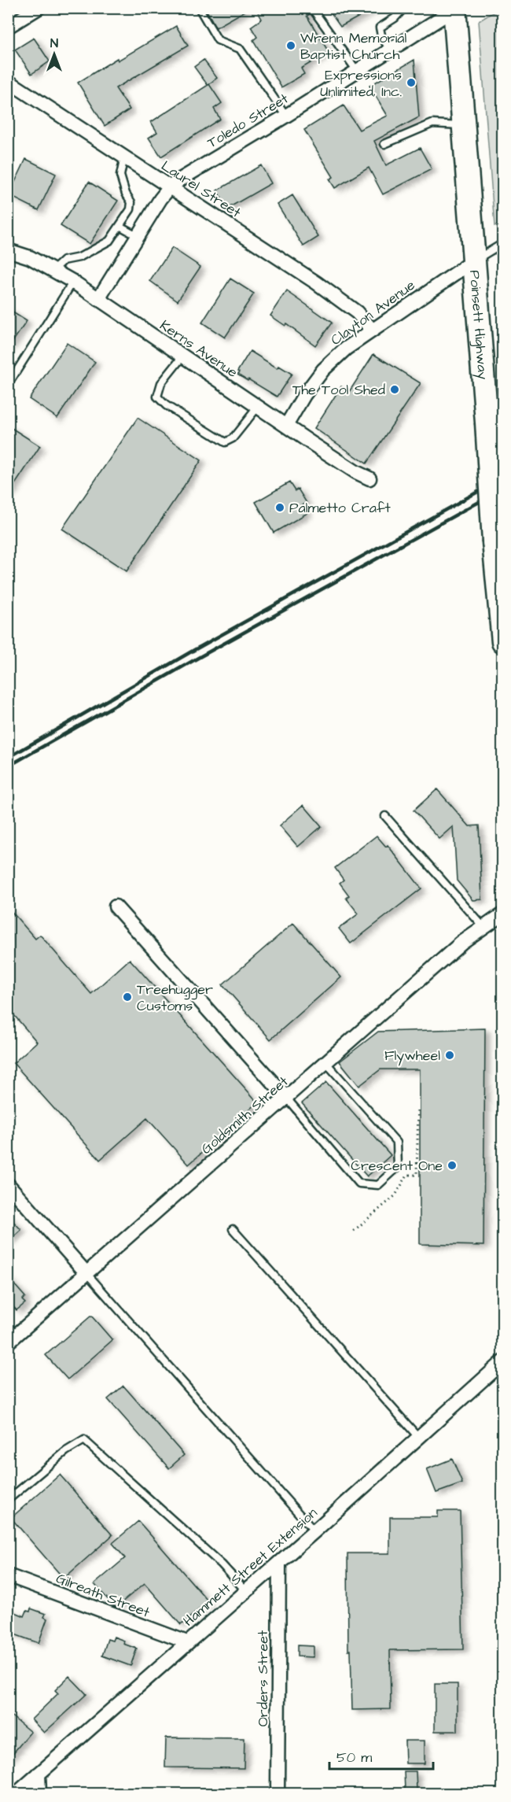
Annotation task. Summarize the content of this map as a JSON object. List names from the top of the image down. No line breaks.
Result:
{"streets":{"highway":["Poinsett Highway"],"street":["Toledo Street","Laurel Street","Clayton Avenue","Kerns Avenue","Goldsmith Street","Hammett Street Extension","Gilreath Street","Orders Street"]},"crossings":[["Toledo Street","Laurel Street"],["Toledo Street","Poinsett Highway"],["Toledo Street","Kerns Avenue"],["Laurel Street","Clayton Avenue"],["Clayton Avenue","Poinsett Highway"],["Clayton Avenue","Kerns Avenue"],["Hammett Street Extension","Gilreath Street"],["Hammett Street Extension","Orders Street"]],"places":["Wrenn Memorial Baptist Church","Expressions Unlimited, Inc.","The Tool Shed","Palmetto Craft","Treehugger Customs","Flywheel","Crescent One"],"scale_bar":"50 m","north":"top"}
